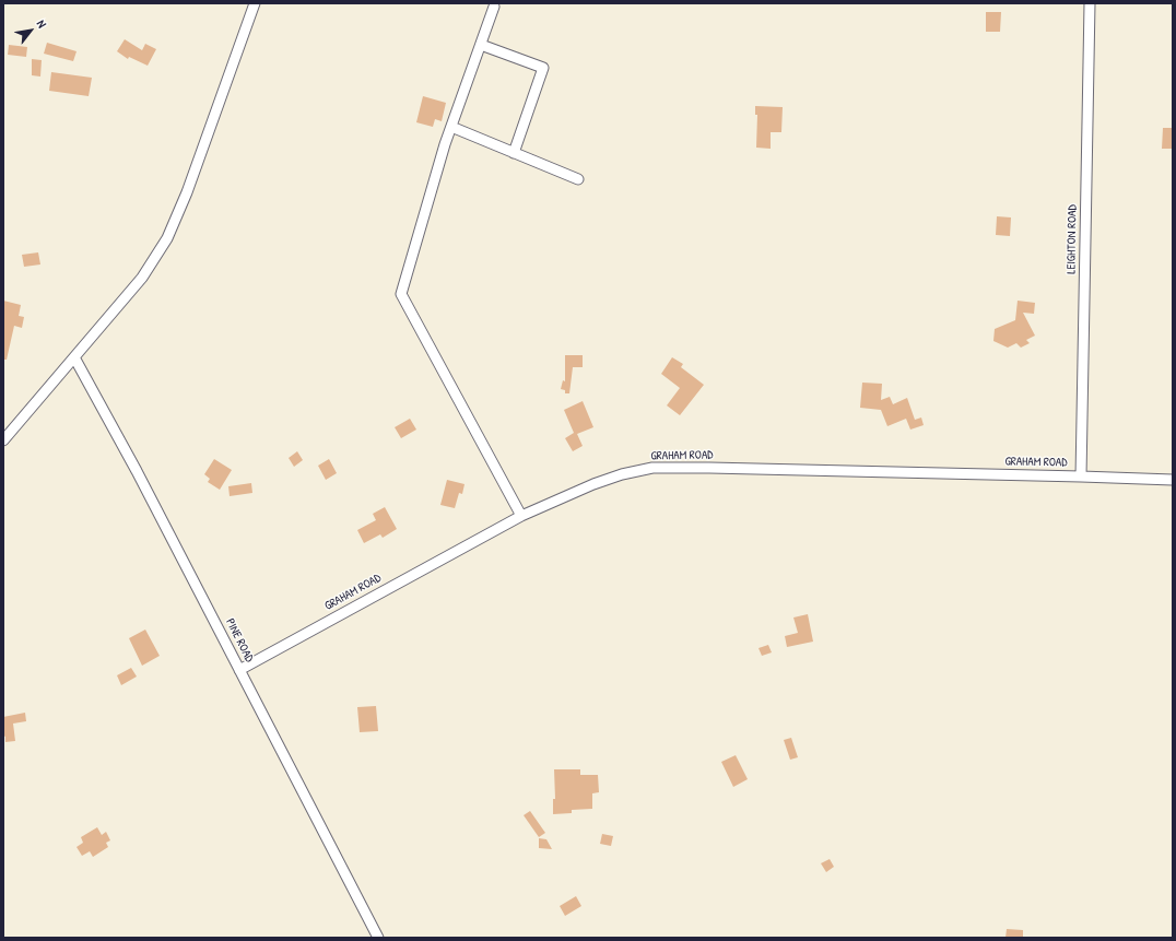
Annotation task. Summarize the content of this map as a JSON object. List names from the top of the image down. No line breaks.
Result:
{"streets":{"street":["LEIGHTON ROAD","GRAHAM ROAD","PINE ROAD"]},"crossings":[["LEIGHTON ROAD","GRAHAM ROAD"],["GRAHAM ROAD","PINE ROAD"]],"north":"top right"}
